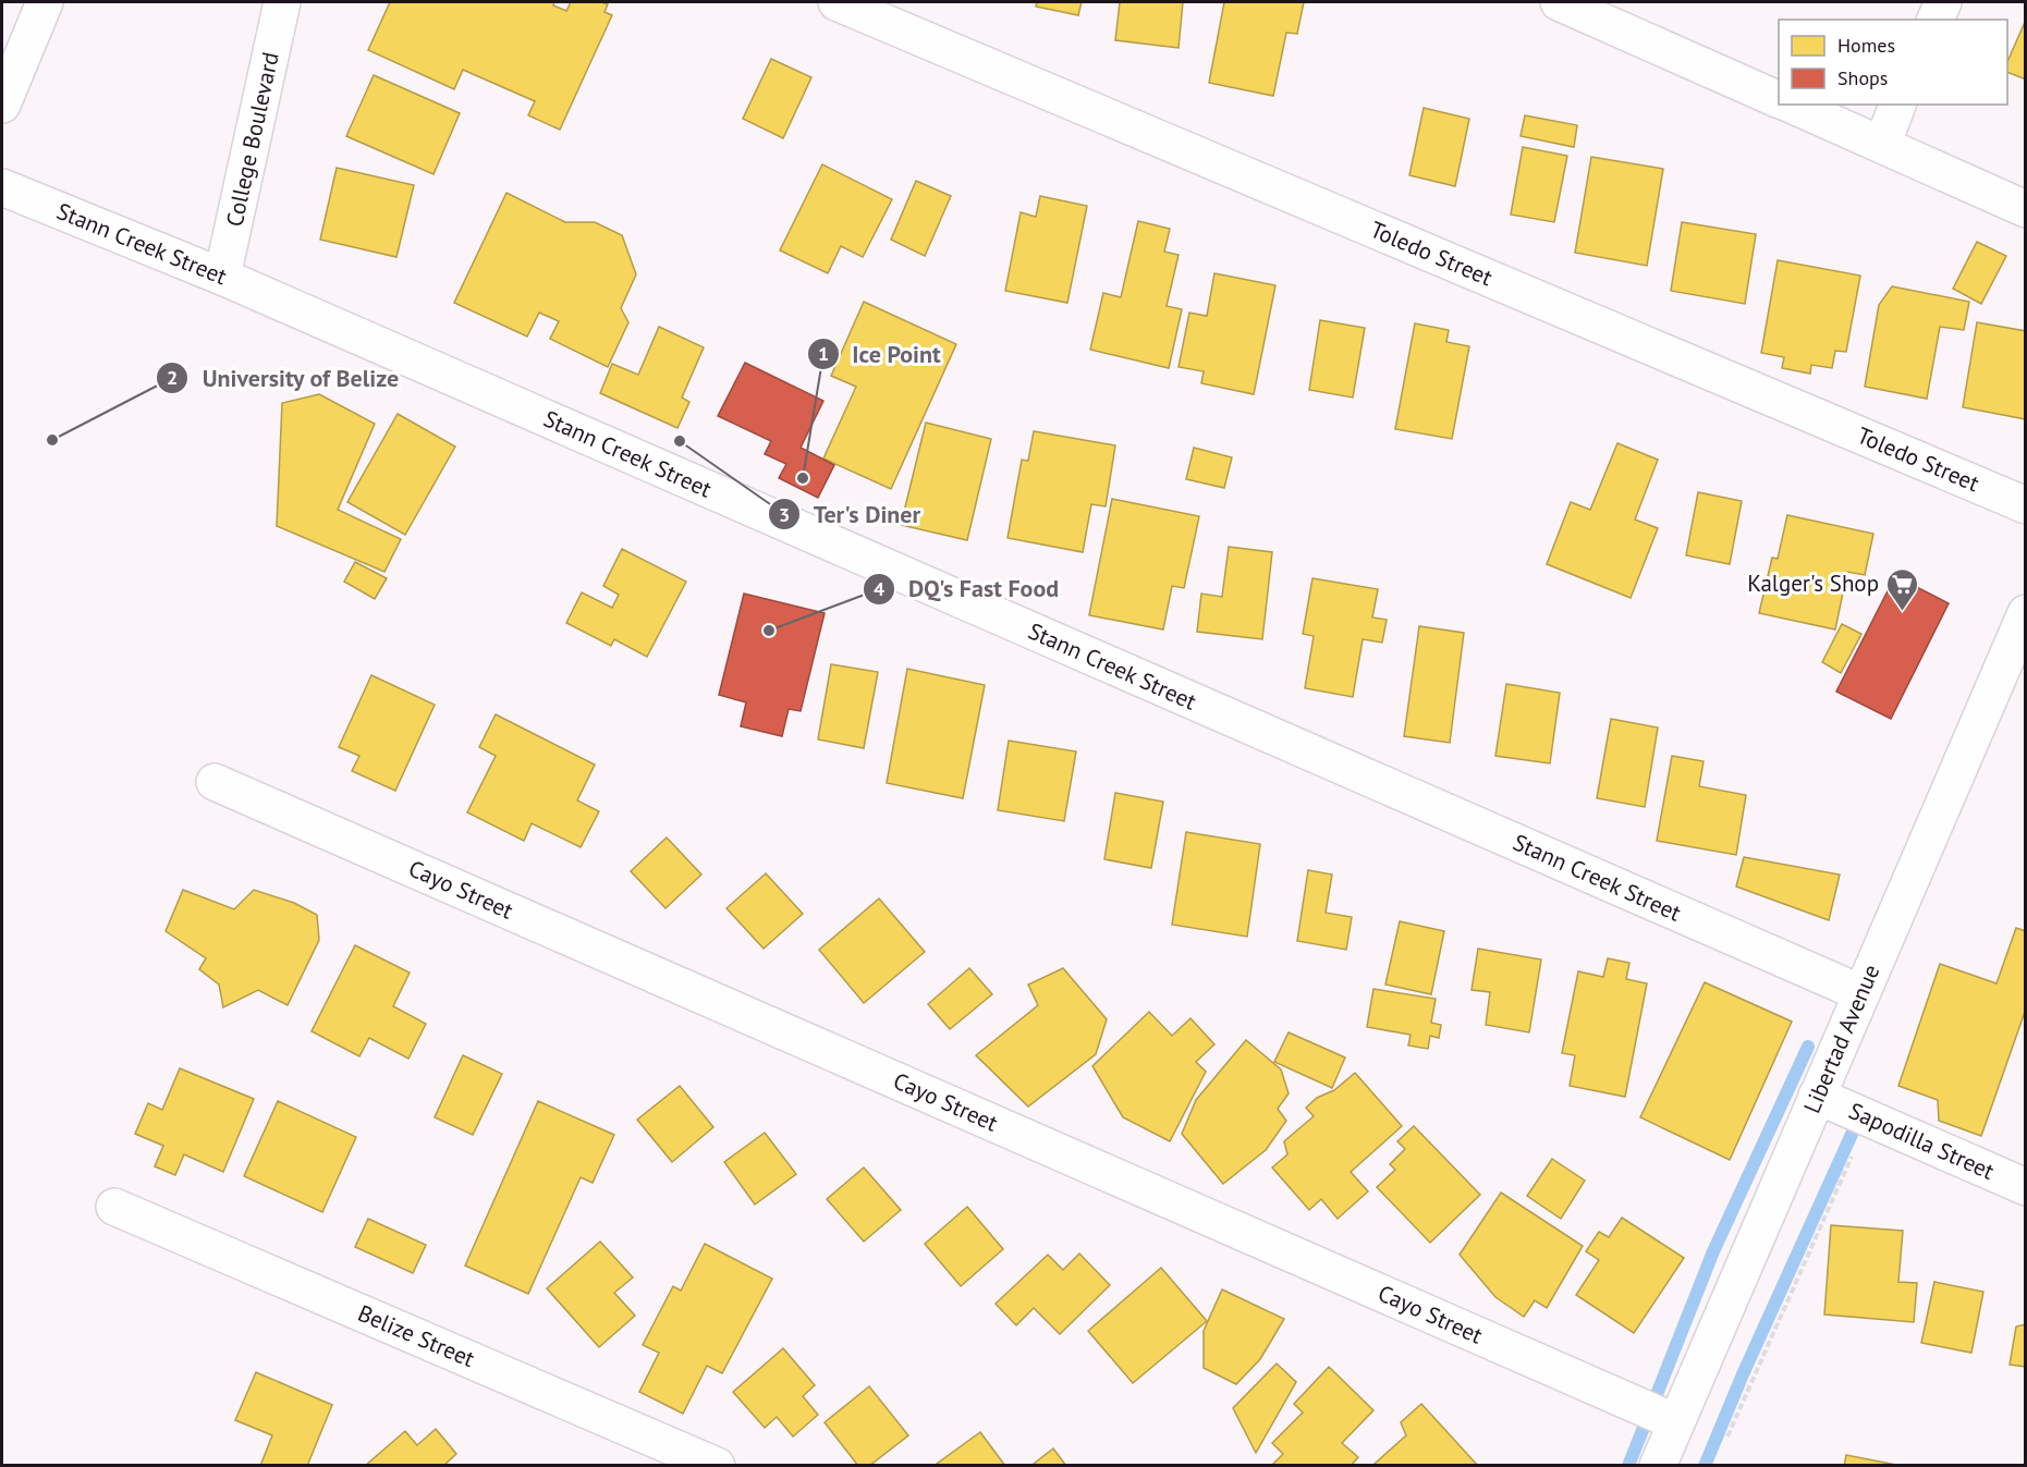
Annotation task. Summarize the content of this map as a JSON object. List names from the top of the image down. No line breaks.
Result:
{"streets":{"street":["College Boulevard","Stann Creek Street","Toledo Street","Cayo Street","Libertad Avenue","Sapodilla Street","Belize Street"]},"crossings":[["College Boulevard","Stann Creek Street"],["Stann Creek Street","Libertad Avenue"],["Cayo Street","Libertad Avenue"],["Libertad Avenue","Sapodilla Street"]],"places":{"other":["University of Belize","Ter's Diner","Ice Point","DQ's Fast Food"],"supermarket":["Kalger's Shop"]},"legend":["Homes","Shops"]}
